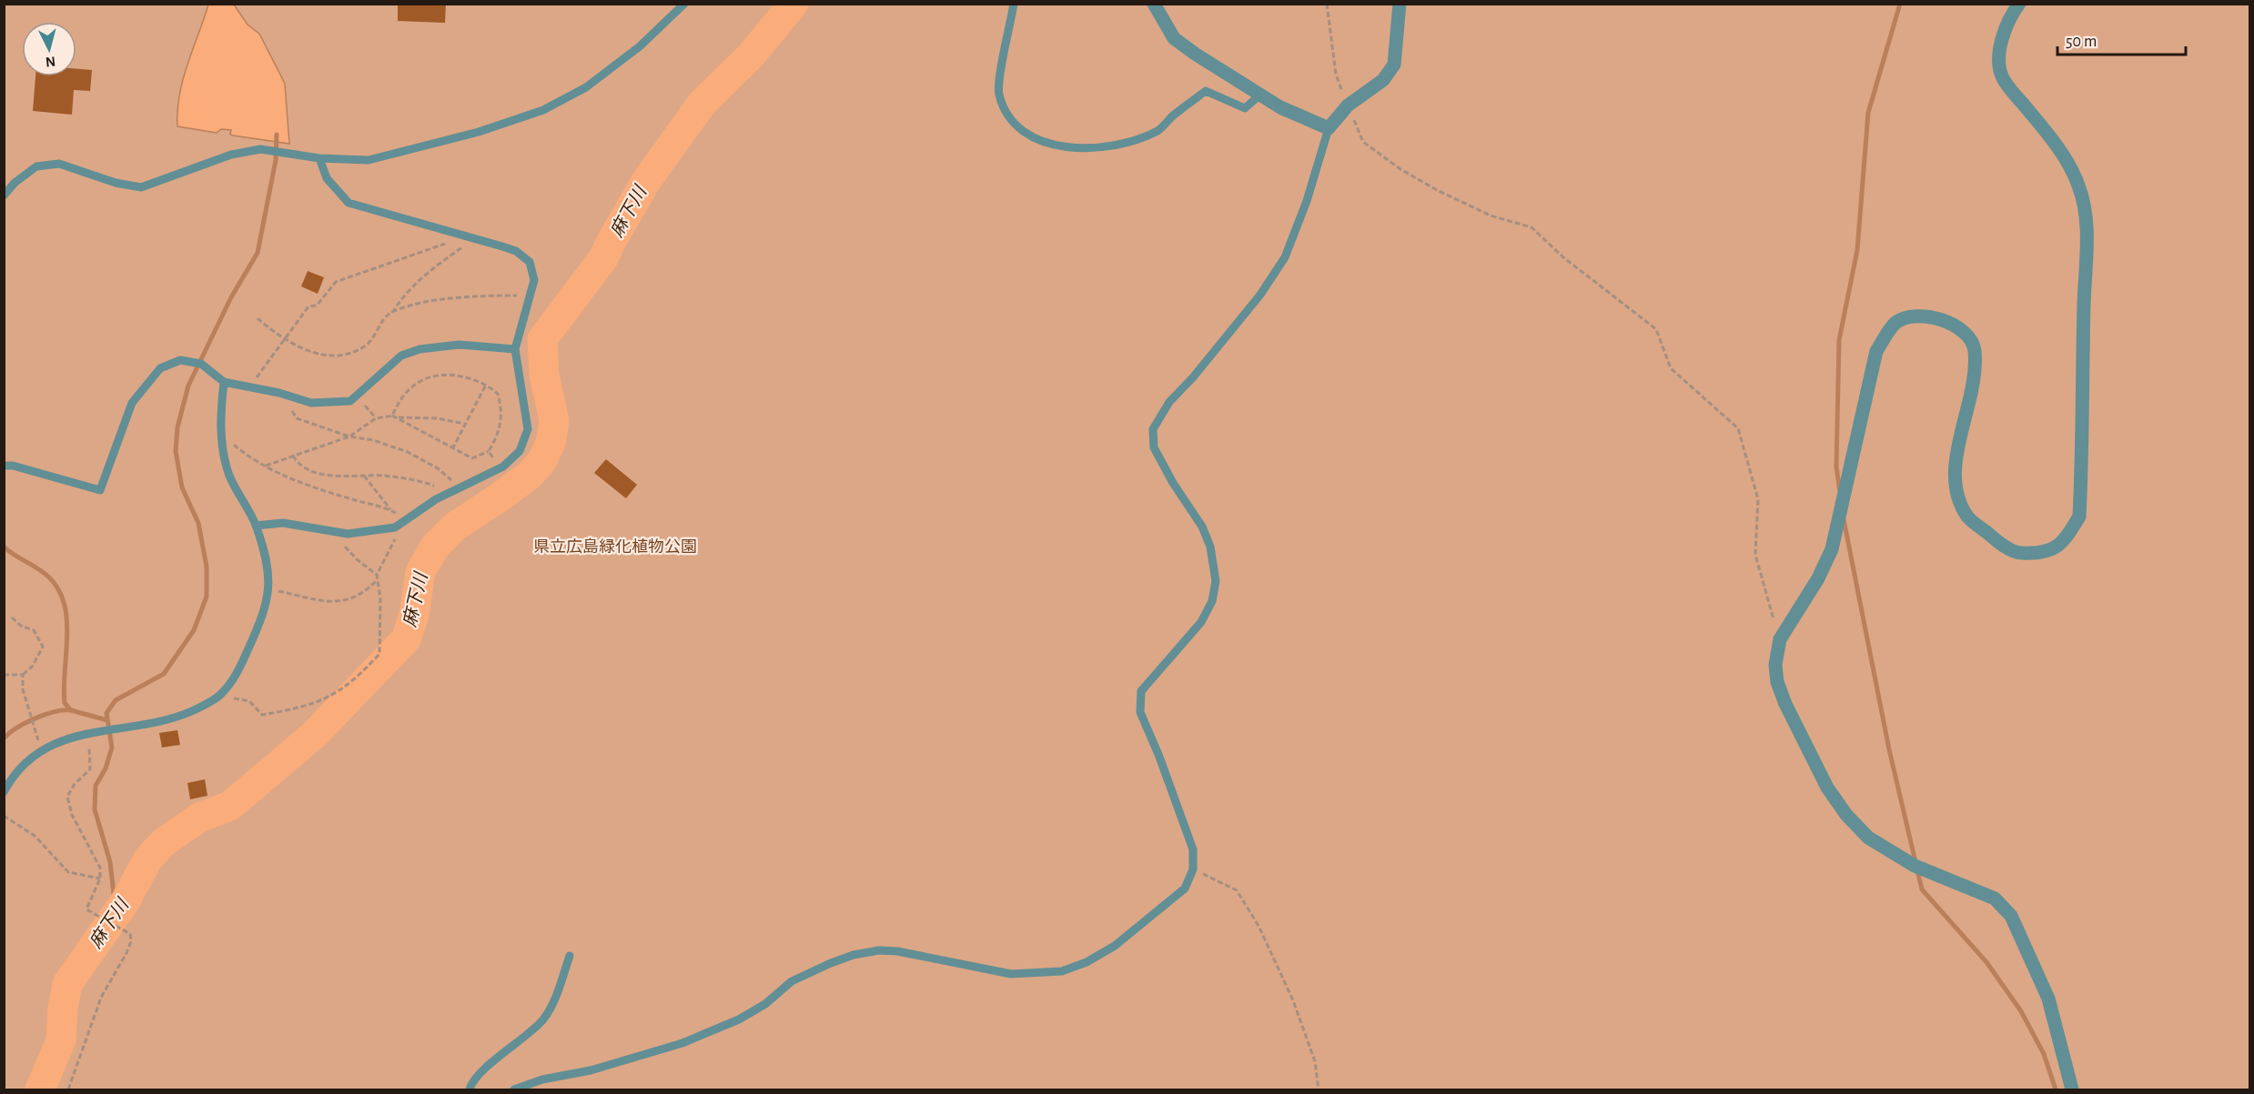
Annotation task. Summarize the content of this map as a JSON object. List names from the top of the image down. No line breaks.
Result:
{"water":["麻下川"],"parks":["県立広島緑化植物公園"],"scale_bar":"50 m","north":"bottom"}
